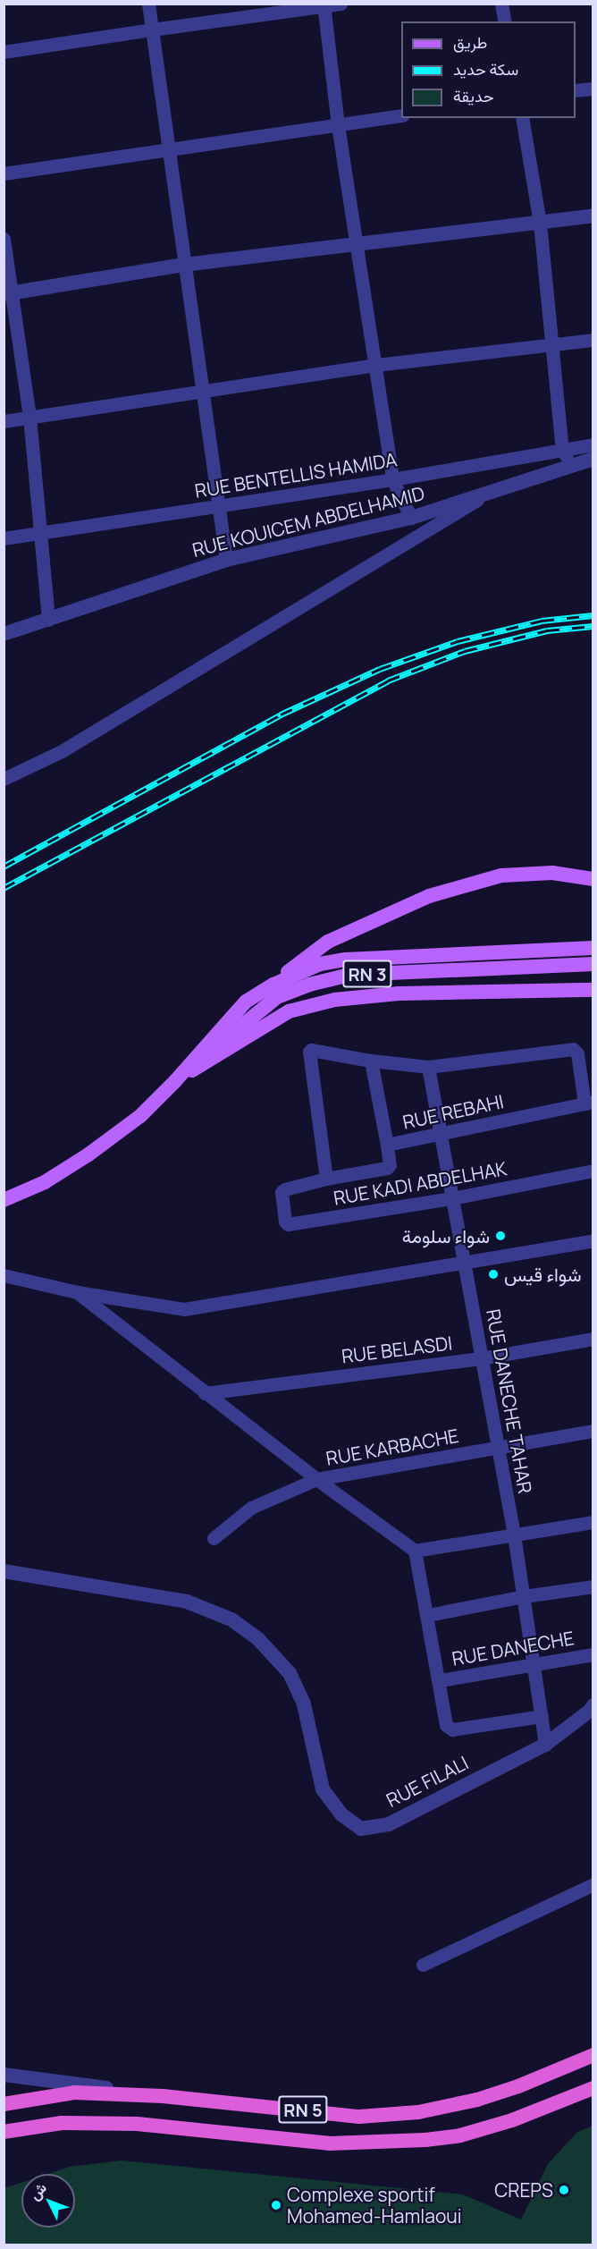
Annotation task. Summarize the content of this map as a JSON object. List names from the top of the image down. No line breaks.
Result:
{"streets":{"highway":["RN 5"],"main road":["RN 3"],"street":["RUE BENTELLIS HAMIDA","RUE KOUICEM ABDELHAMID","RUE REBAHI","RUE KADI ABDELHAK","RUE BELASDI","RUE DANECHE TAHAR","RUE KARBACHE","RUE DANECHE","RUE FILALI"]},"crossings":[["RUE REBAHI","RUE KADI ABDELHAK"],["RUE REBAHI","RUE DANECHE TAHAR"],["RUE KADI ABDELHAK","RUE DANECHE TAHAR"],["RUE BELASDI","RUE DANECHE TAHAR"],["RUE DANECHE TAHAR","RUE KARBACHE"],["RUE DANECHE TAHAR","RUE DANECHE"],["RUE DANECHE TAHAR","RUE FILALI"]],"places":["شواء سلومة","شواء قيس","CREPS","Complexe sportif Mohamed-Hamlaoui"],"legend":["طريق","سكة حديد","حديقة"],"north":"top left"}
